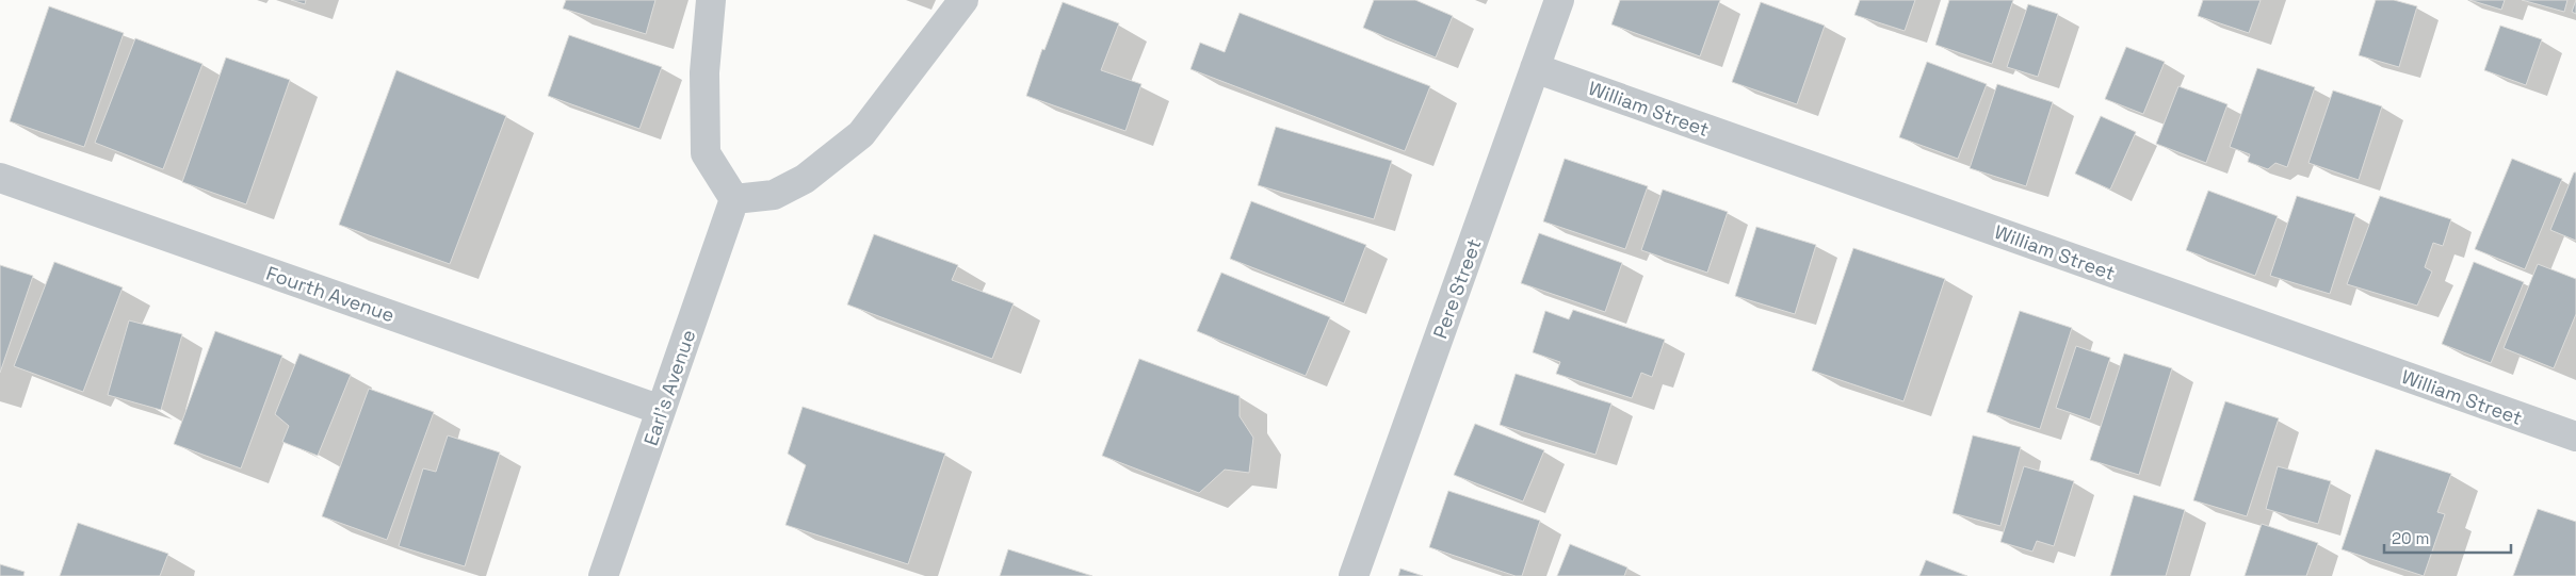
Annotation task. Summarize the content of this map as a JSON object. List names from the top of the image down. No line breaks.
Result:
{"streets":{"street":["William Street","Pere Street","Fourth Avenue","Earl's Avenue"]},"crossings":[["William Street","Pere Street"],["Fourth Avenue","Earl's Avenue"]],"scale_bar":"20 m"}
